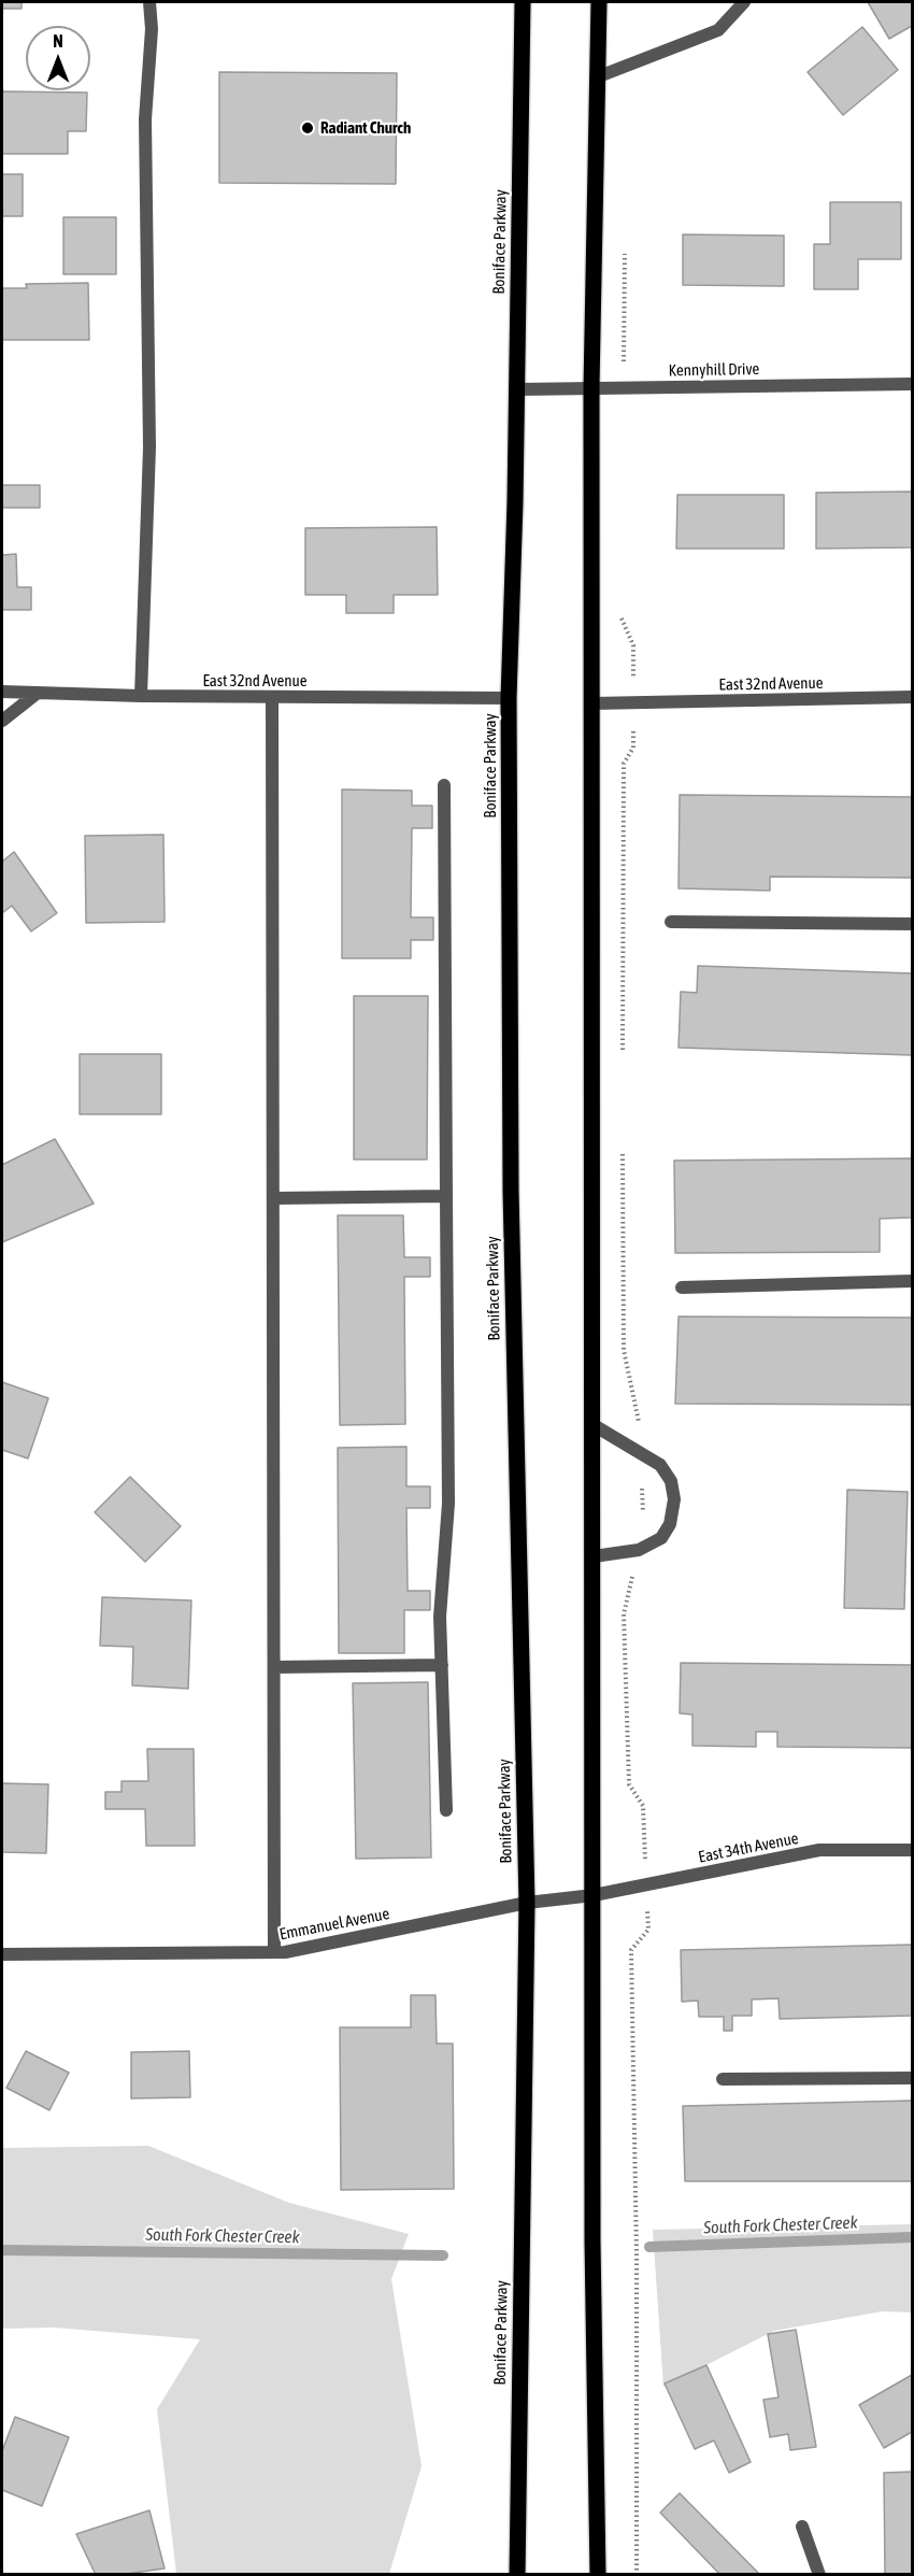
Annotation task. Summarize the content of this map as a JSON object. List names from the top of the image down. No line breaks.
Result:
{"streets":{"main road":["Boniface Parkway"],"street":["Kennyhill Drive","East 32nd Avenue","East 34th Avenue","Emmanuel Avenue"]},"crossings":[["Boniface Parkway","Kennyhill Drive"],["Boniface Parkway","East 32nd Avenue"],["Boniface Parkway","Emmanuel Avenue"],["East 34th Avenue","Emmanuel Avenue"]],"water":["South Fork Chester Creek"],"places":["Radiant Church"],"north":"top"}
